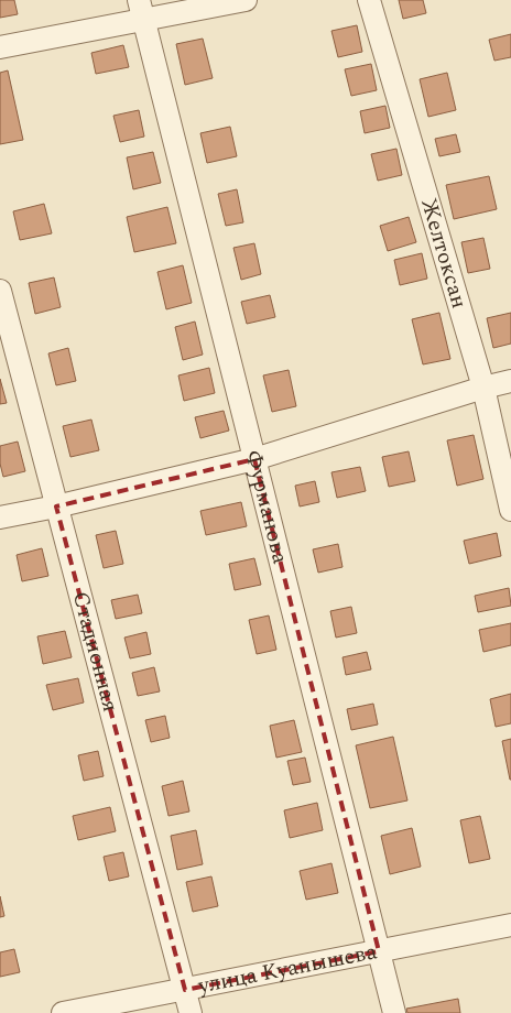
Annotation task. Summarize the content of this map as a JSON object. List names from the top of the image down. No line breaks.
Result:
{"streets":{"street":["Желтоксан","Фурманова","Стадионная","улица Куанышева"]},"crossings":[["Фурманова","улица Куанышева"],["Стадионная","улица Куанышева"]]}
